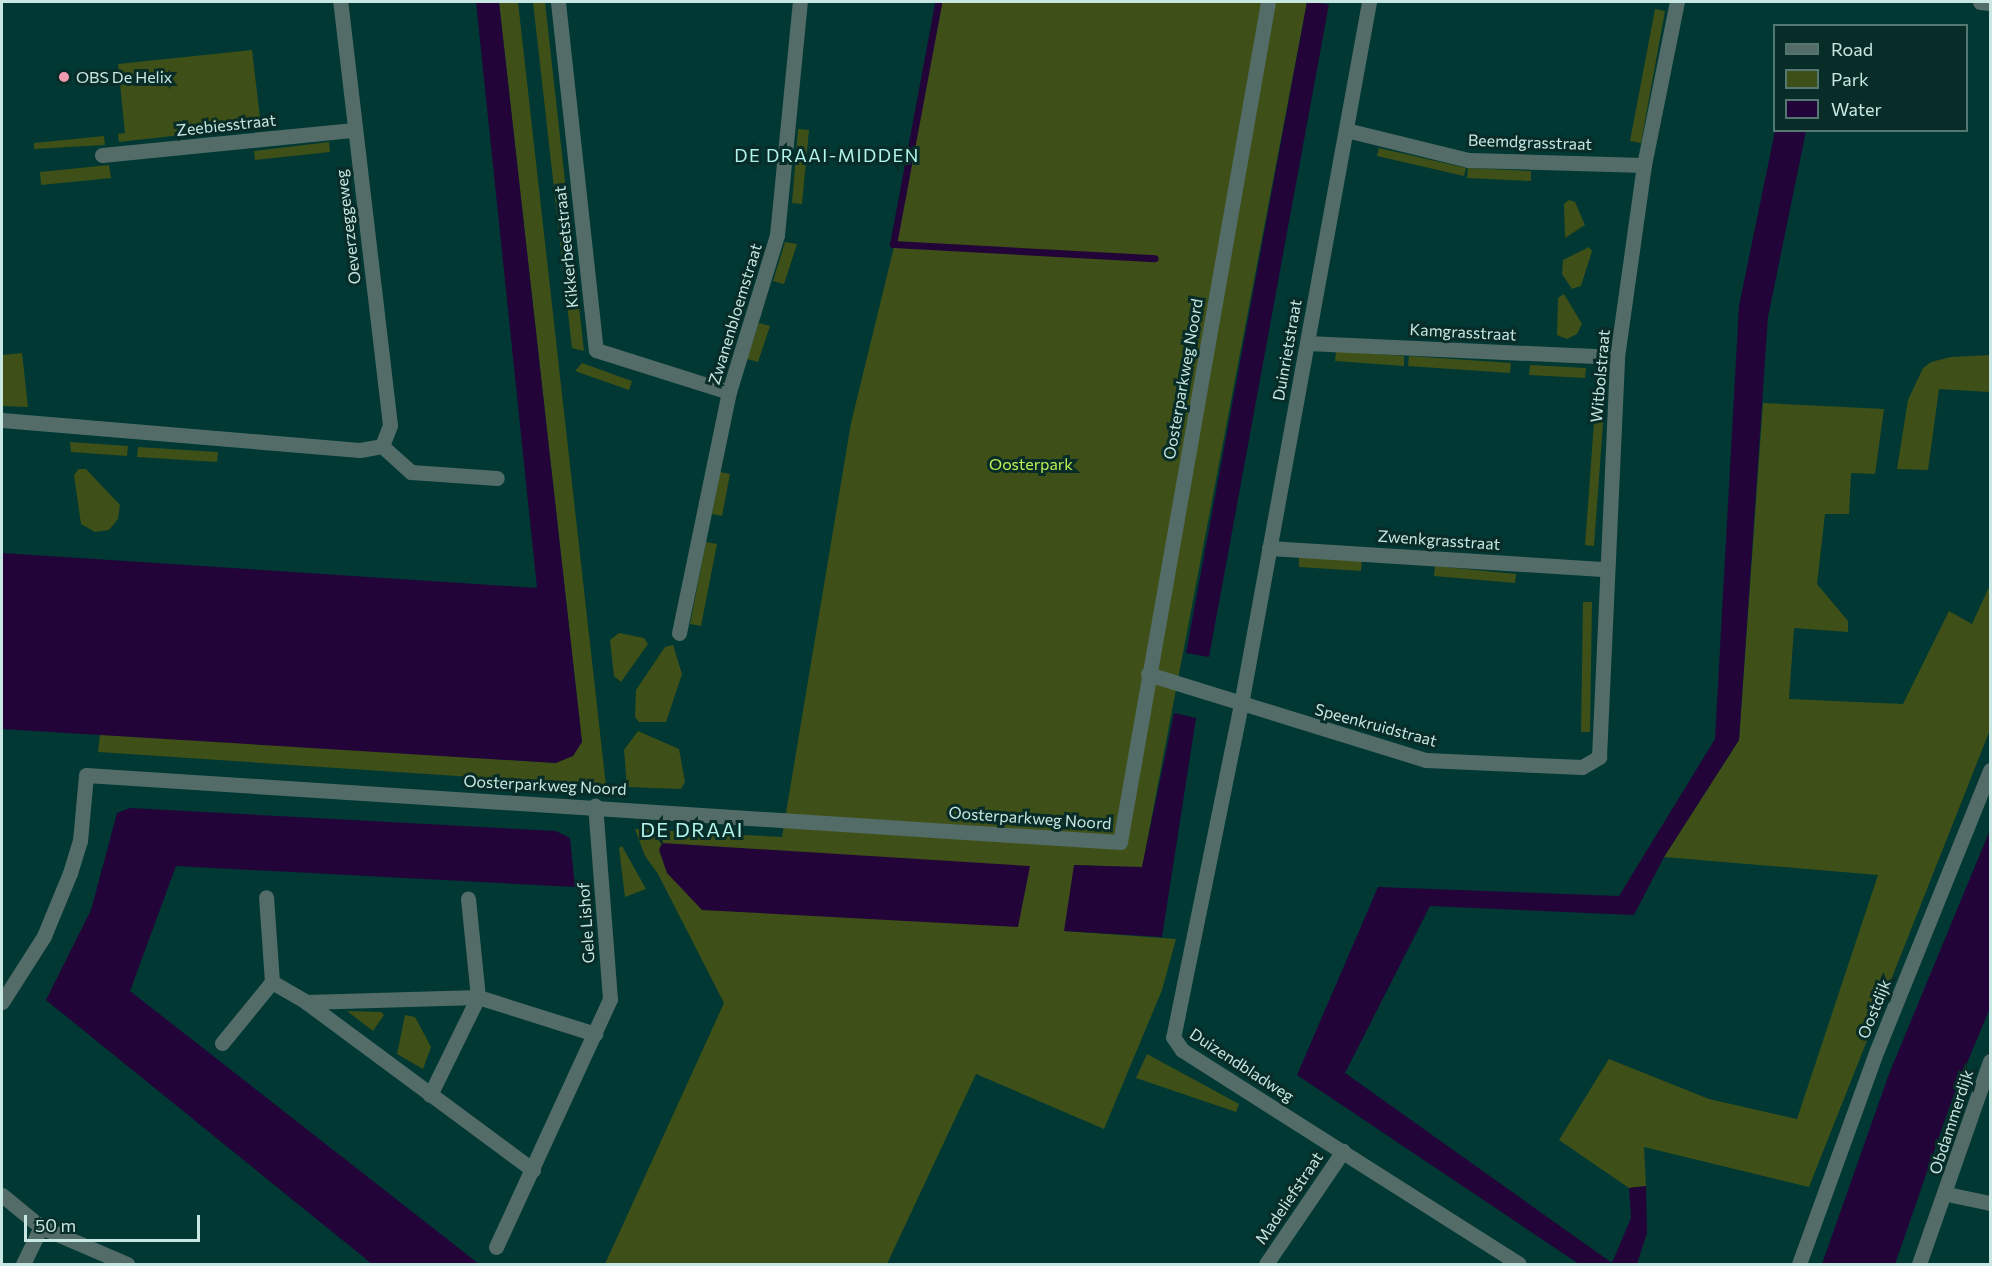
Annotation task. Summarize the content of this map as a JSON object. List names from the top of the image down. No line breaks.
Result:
{"streets":{"street":["Zeebiesstraat","Beemdgrasstraat","Oeverzeggeweg","Kikkerbeetstraat","Zwanenbloemstraat","Kamgrasstraat","Duinrietstraat","Witbolstraat","Oosterparkweg Noord","Zwenkgrasstraat","Speenkruidstraat","Gele Lishof","Oostdijk","Duizendbladweg","Obdammerdijk","Madeliefstraat"]},"crossings":[["Zeebiesstraat","Oeverzeggeweg"],["Beemdgrasstraat","Duinrietstraat"],["Beemdgrasstraat","Witbolstraat"],["Kikkerbeetstraat","Zwanenbloemstraat"],["Kamgrasstraat","Duinrietstraat"],["Kamgrasstraat","Witbolstraat"],["Duinrietstraat","Zwenkgrasstraat"],["Duinrietstraat","Speenkruidstraat"],["Duinrietstraat","Duizendbladweg"],["Witbolstraat","Zwenkgrasstraat"],["Witbolstraat","Speenkruidstraat"],["Oosterparkweg Noord","Speenkruidstraat"],["Oosterparkweg Noord","Gele Lishof"],["Speenkruidstraat","Duizendbladweg"],["Duizendbladweg","Madeliefstraat"]],"districts":["DE DRAAI-MIDDEN","DE DRAAI"],"parks":["Oosterpark"],"places":["OBS De Helix"],"legend":["Road","Park","Water"],"scale_bar":"50 m"}
